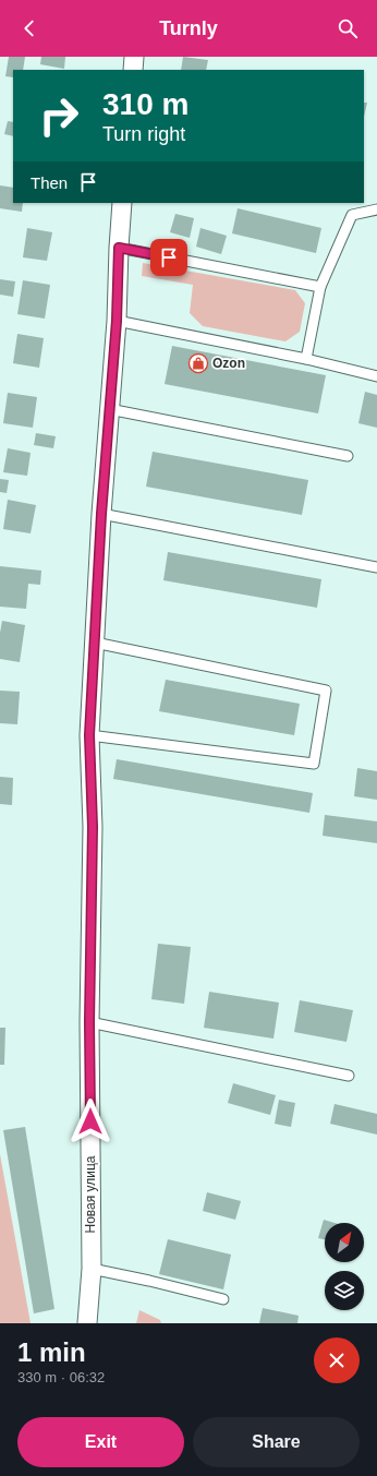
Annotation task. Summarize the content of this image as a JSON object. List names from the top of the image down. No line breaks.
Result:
{"streets":{"street":["Новая улица"]},"places":{"shop":["Ozon"]},"north":"top right","page":{"header":"Turnly","turn":["310 m","Turn right"],"then":"Then","heading":["1 min","330 m · 06:32"],"buttons":["Exit","Share"]}}
